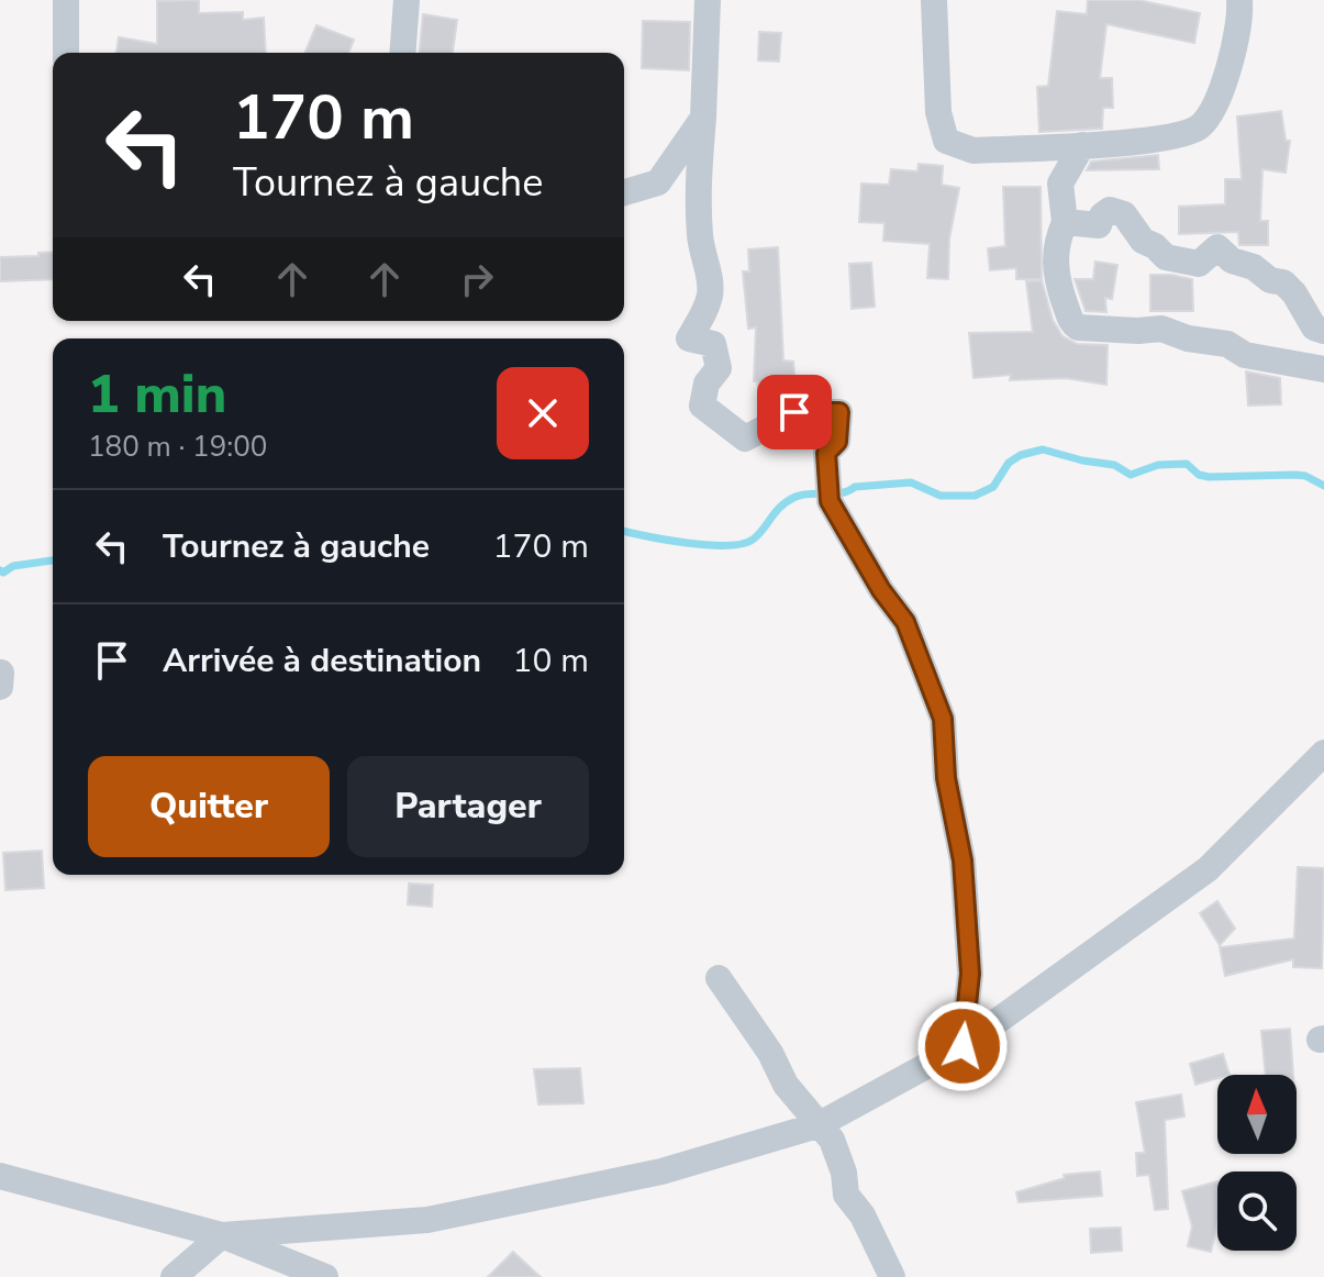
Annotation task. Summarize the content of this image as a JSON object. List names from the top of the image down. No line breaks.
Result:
{"north":"top","page":{"turn":["170 m","Tournez à gauche"],"heading":["1 min","180 m · 19:00"],"list":[{"name":"Tournez à gauche","value":"170 m"},{"name":"Arrivée à destination","value":"10 m"}],"buttons":["Quitter","Partager"]}}
